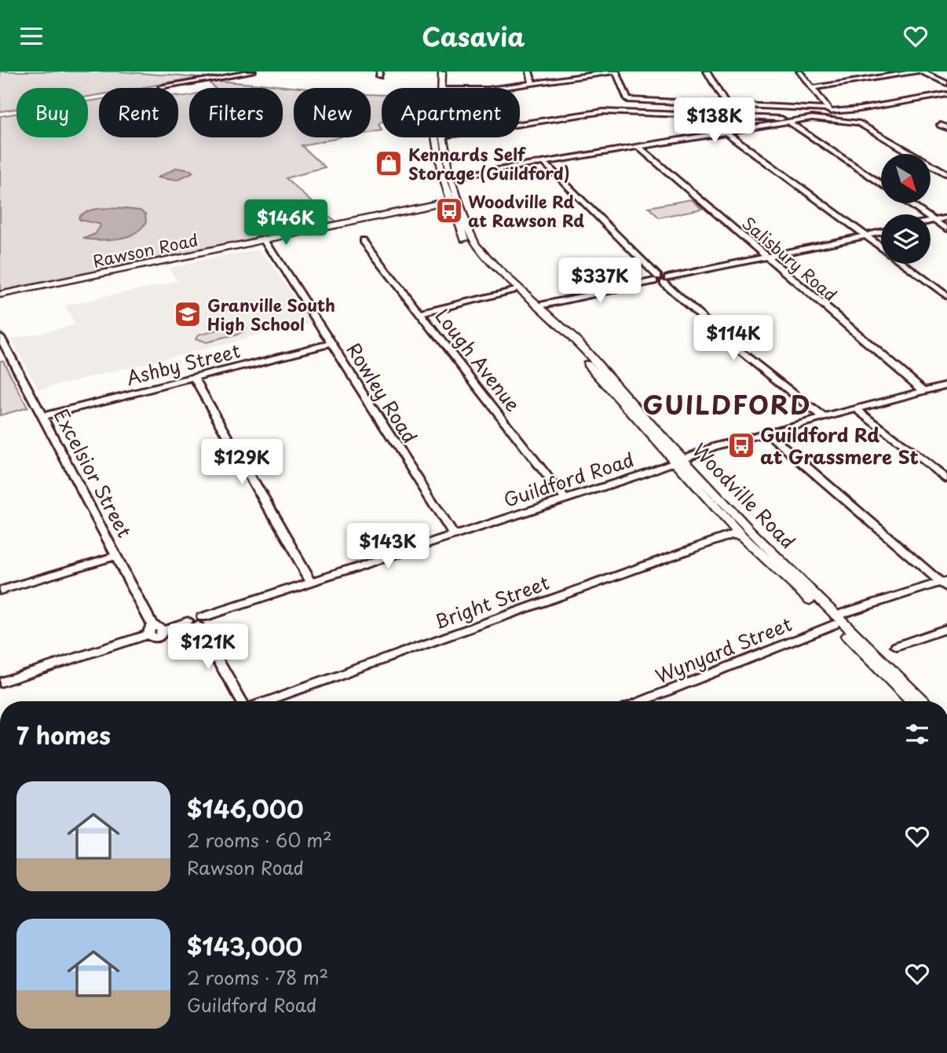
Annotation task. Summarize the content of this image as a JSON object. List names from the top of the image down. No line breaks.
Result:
{"streets":{"main road":["Rawson Road","Woodville Road"],"street":["Salisbury Road","Lough Avenue","Ashby Street","Rowley Road","Excelsior Street","Guildford Road","Bright Street","Wynyard Street"]},"crossings":[["Rawson Road","Rowley Road"],["Rawson Road","Woodville Road"],["Salisbury Road","Guildford Road"],["Lough Avenue","Guildford Road"],["Ashby Street","Rowley Road"],["Ashby Street","Excelsior Street"],["Rowley Road","Guildford Road"],["Excelsior Street","Guildford Road"],["Guildford Road","Woodville Road"],["Woodville Road","Bright Street"],["Woodville Road","Wynyard Street"]],"districts":["GUILDFORD"],"places":{"shop":["Kennards Self Storage (Guildford)"],"bus stop":["Woodville Rd at Rawson Rd","Guildford Rd at Grassmere St"],"school or university":["Granville South High School"]},"north":"bottom right","page":{"header":"Casavia","chip":["Buy","Rent","Filters","New","Apartment"],"price":["$138K","$146K","$337K","$114K","$129K","$143K","$121K"],"heading":"7 homes","list":[{"name":"$146,000","note":"2 rooms · 60 m² · Rawson Road"},{"name":"$143,000","note":"2 rooms · 78 m² · Guildford Road"}]}}
